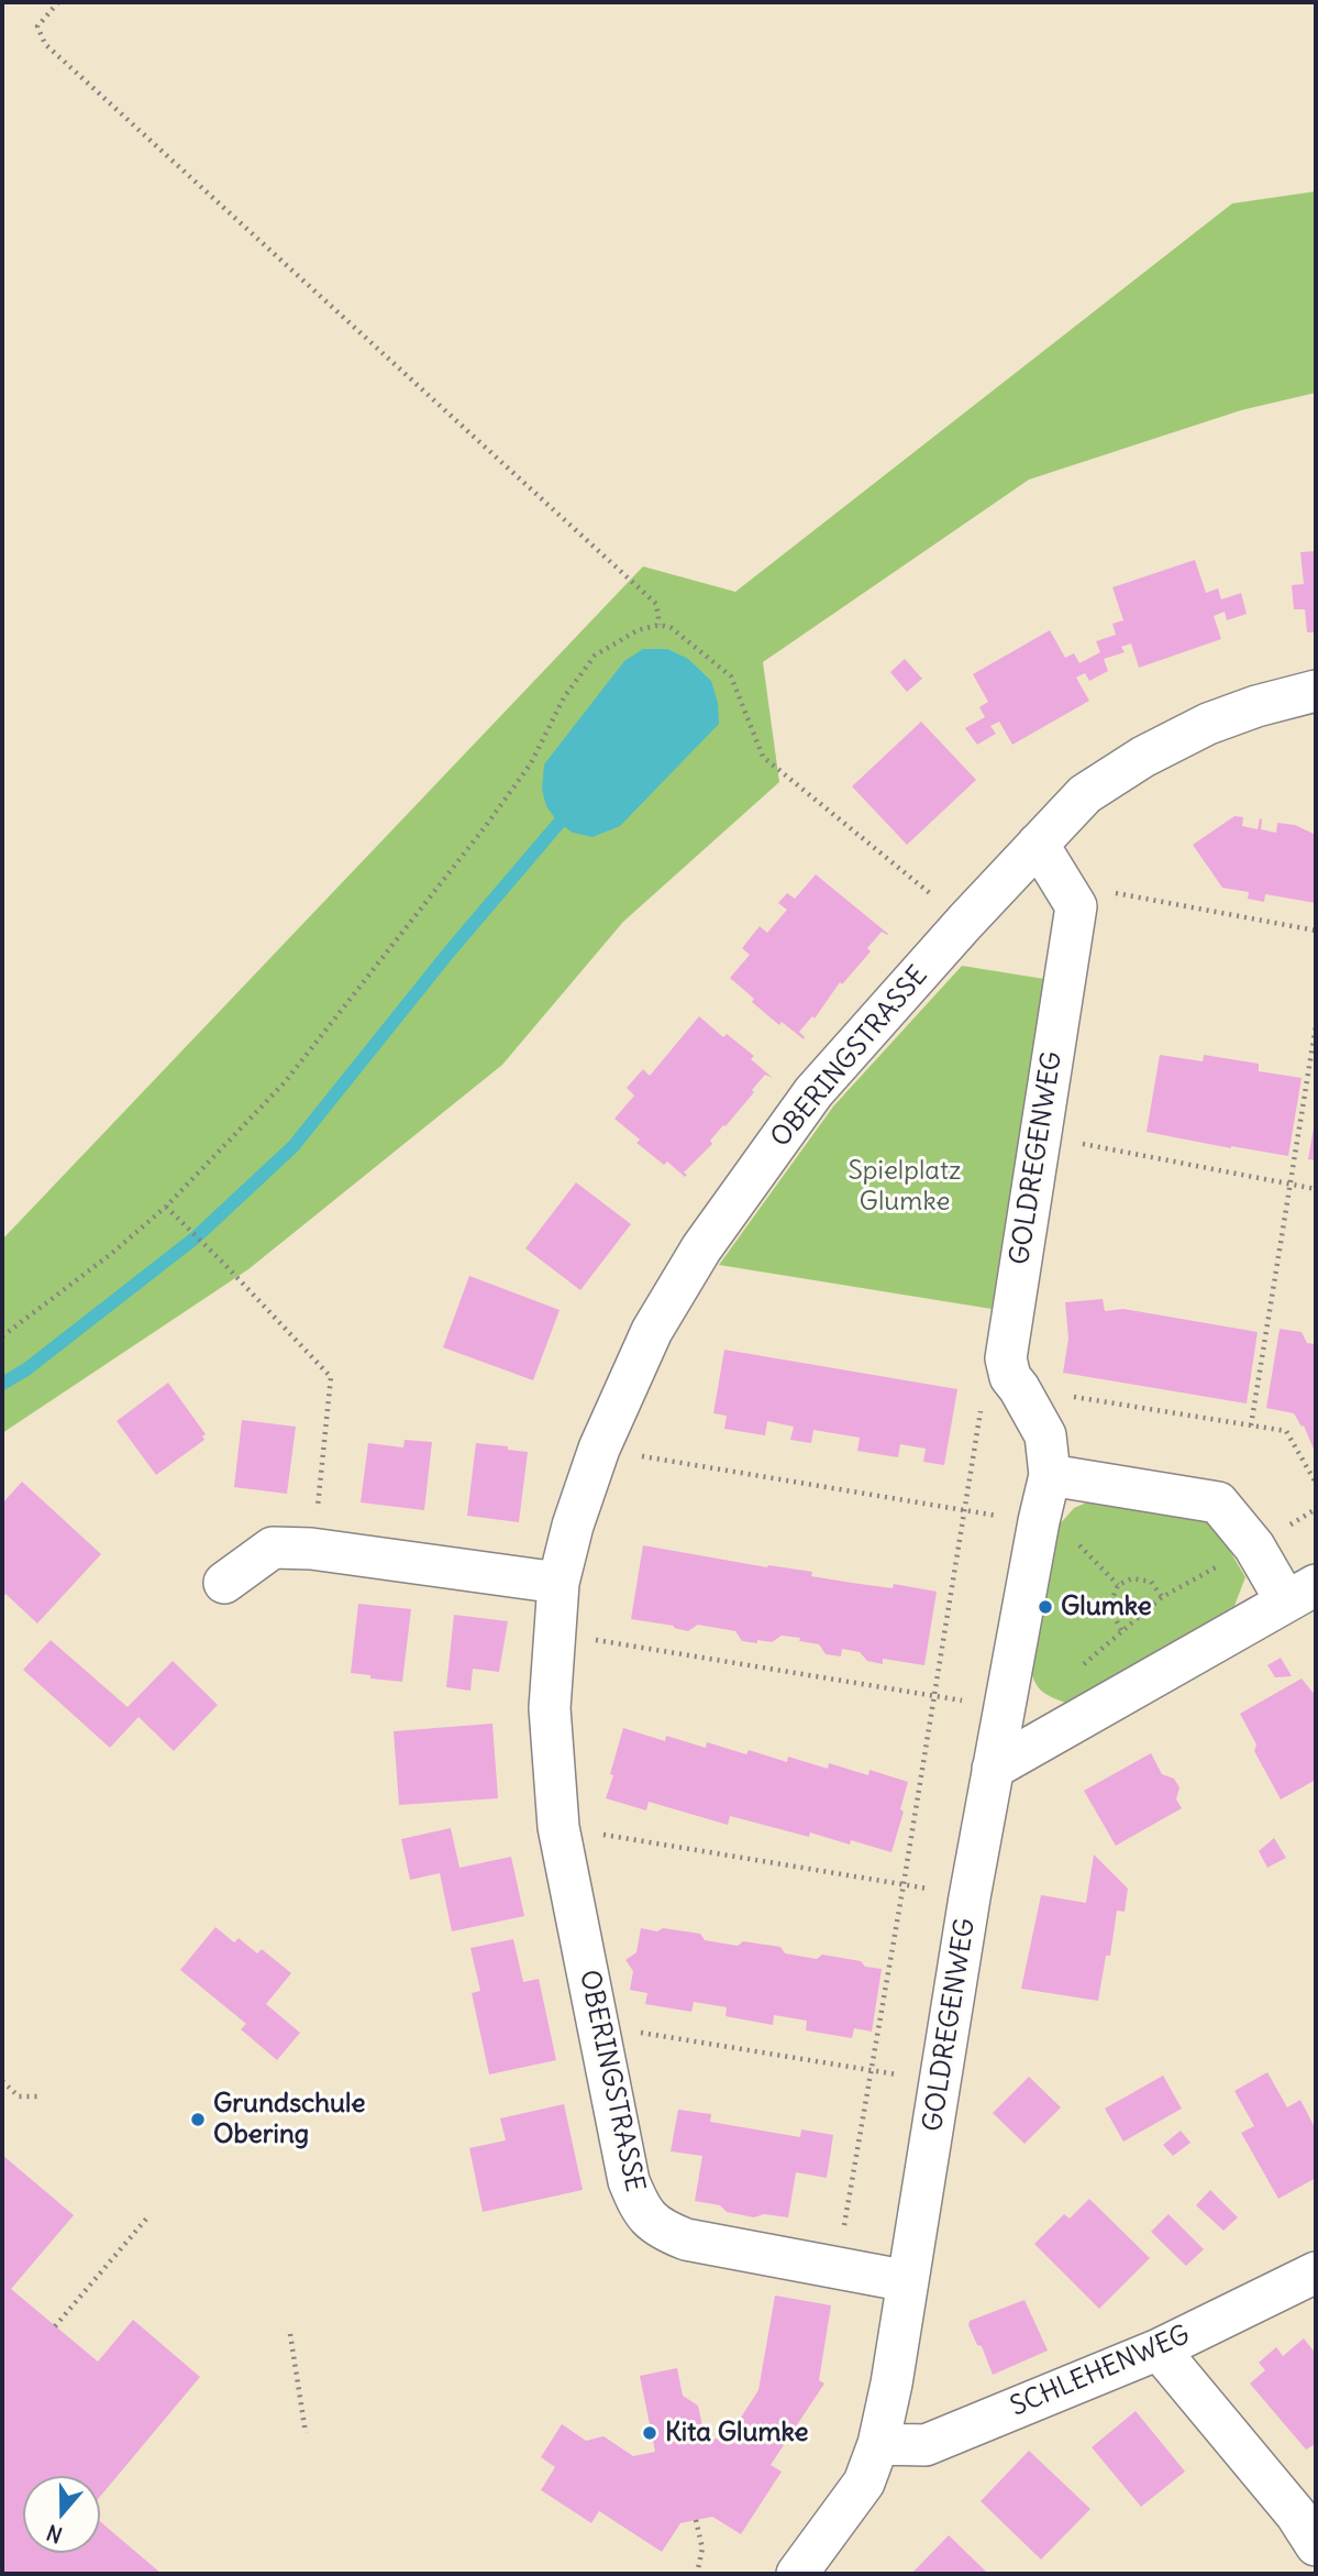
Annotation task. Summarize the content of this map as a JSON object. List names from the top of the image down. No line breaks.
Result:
{"streets":{"street":["OBERINGSTRASSE","GOLDREGENWEG","SCHLEHENWEG"]},"crossings":[["OBERINGSTRASSE","GOLDREGENWEG"]],"parks":["Spielplatz Glumke"],"places":["Glumke","Grundschule Obering","Kita Glumke"],"north":"bottom"}
